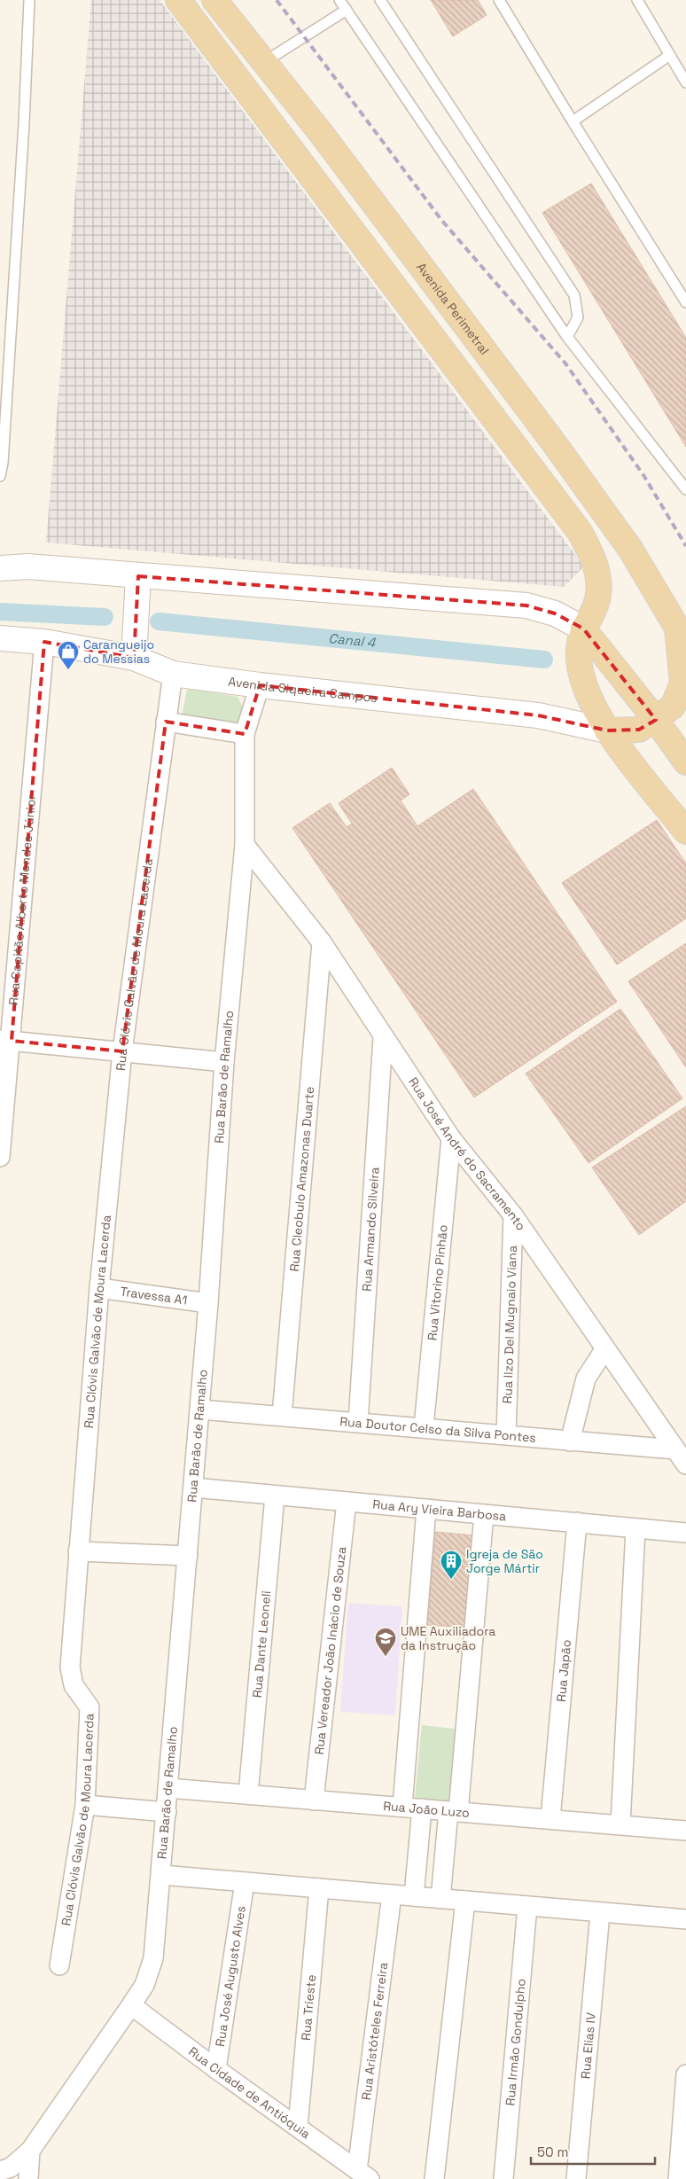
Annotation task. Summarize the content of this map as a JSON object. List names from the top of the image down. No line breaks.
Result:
{"streets":{"main road":["Avenida Perimetral","Avenida Siqueira Campos"],"street":["Rua Capitão Alberto Mendes Júnior","Rua Clóvis Galvão de Moura Lacerda","Rua Barão de Ramalho","Rua José André do Sacramento","Rua Cleobulo Amazonas Duarte","Rua Armando Silveira","Rua Vitorino Pinhão","Travessa A1","Rua Ilzo Del Mugnaio Viana","Rua Doutor Celso da Silva Pontes","Rua Ary Vieira Barbosa","Rua Dante Leoneli","Rua Vereador João Inácio de Souza","Rua Japão","Rua João Luzo","Rua José Augusto Alves","Rua Trieste","Rua Aristóteles Ferreira","Rua Irmão Gondulpho","Rua Elias IV","Rua Cidade de Antióquia"]},"crossings":[["Avenida Siqueira Campos","Rua Capitão Alberto Mendes Júnior"],["Avenida Siqueira Campos","Rua Clóvis Galvão de Moura Lacerda"],["Avenida Siqueira Campos","Rua Barão de Ramalho"],["Rua Clóvis Galvão de Moura Lacerda","Travessa A1"],["Rua Barão de Ramalho","Rua José André do Sacramento"],["Rua Barão de Ramalho","Travessa A1"],["Rua Barão de Ramalho","Rua Doutor Celso da Silva Pontes"],["Rua Barão de Ramalho","Rua Ary Vieira Barbosa"],["Rua Barão de Ramalho","Rua João Luzo"],["Rua Barão de Ramalho","Rua Cidade de Antióquia"],["Rua José André do Sacramento","Rua Cleobulo Amazonas Duarte"],["Rua José André do Sacramento","Rua Armando Silveira"],["Rua José André do Sacramento","Rua Vitorino Pinhão"],["Rua José André do Sacramento","Rua Ilzo Del Mugnaio Viana"],["Rua José André do Sacramento","Rua Doutor Celso da Silva Pontes"],["Rua Cleobulo Amazonas Duarte","Rua Doutor Celso da Silva Pontes"],["Rua Armando Silveira","Rua Doutor Celso da Silva Pontes"],["Rua Vitorino Pinhão","Rua Doutor Celso da Silva Pontes"],["Rua Ilzo Del Mugnaio Viana","Rua Doutor Celso da Silva Pontes"],["Rua Ary Vieira Barbosa","Rua Dante Leoneli"],["Rua Ary Vieira Barbosa","Rua Vereador João Inácio de Souza"],["Rua Ary Vieira Barbosa","Rua Japão"],["Rua Dante Leoneli","Rua João Luzo"],["Rua Vereador João Inácio de Souza","Rua João Luzo"],["Rua Japão","Rua João Luzo"],["Rua José Augusto Alves","Rua Cidade de Antióquia"],["Rua Trieste","Rua Cidade de Antióquia"],["Rua Aristóteles Ferreira","Rua Cidade de Antióquia"]],"water":["Canal 4"],"places":{"shop":["Carangueijo do Messias"],"building":["Igreja de São Jorge Mártir"],"school or university":["UME Auxiliadora da Instrução"]},"scale_bar":"50 m"}
